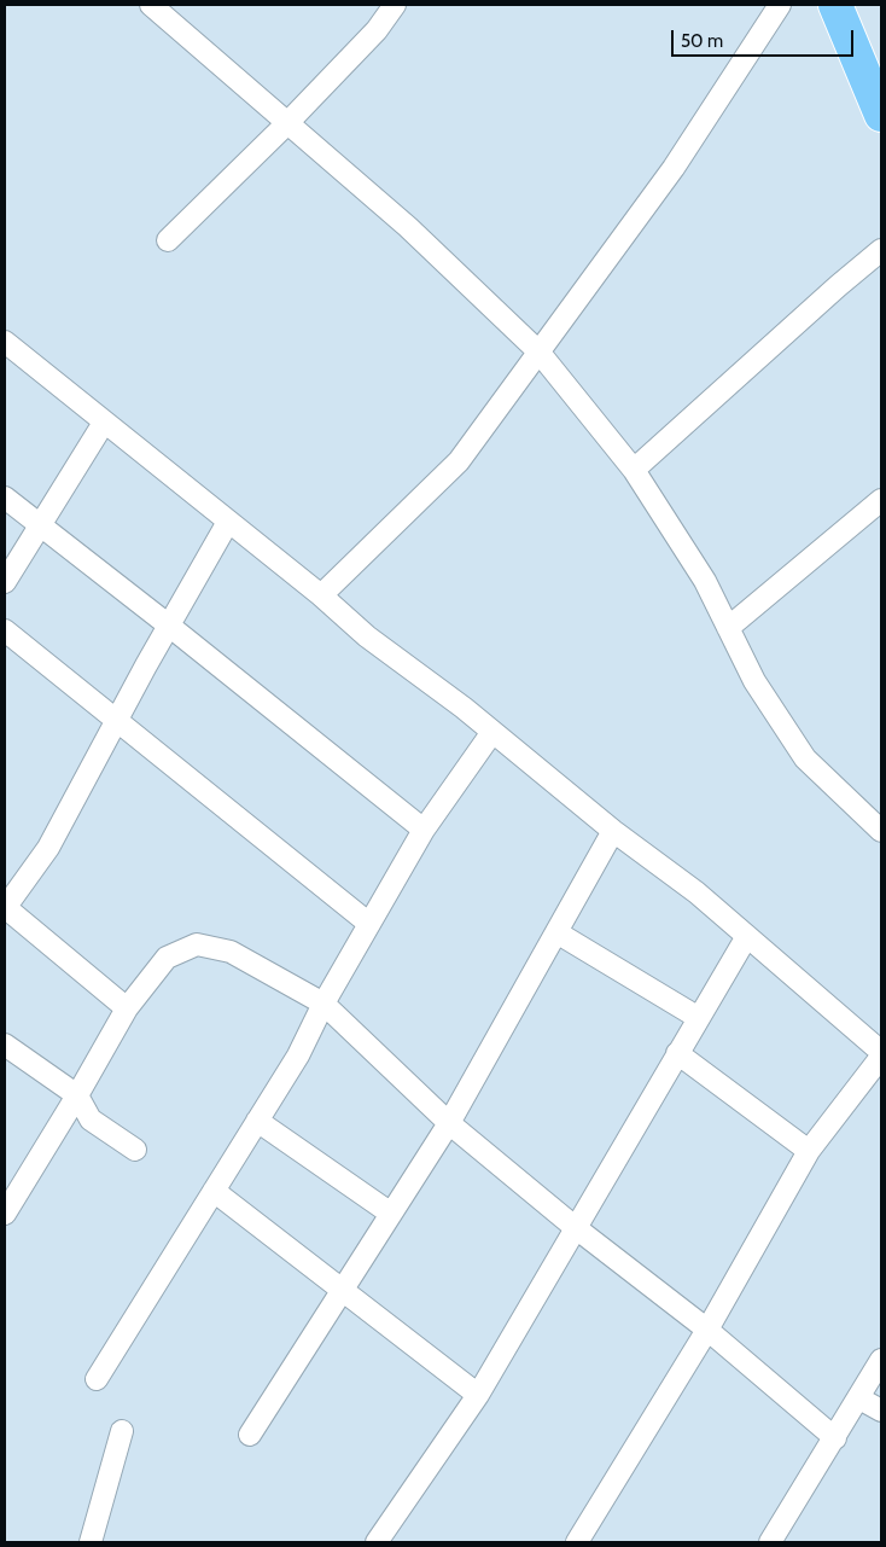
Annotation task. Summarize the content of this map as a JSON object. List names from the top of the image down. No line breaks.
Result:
{"scale_bar":"50 m"}
